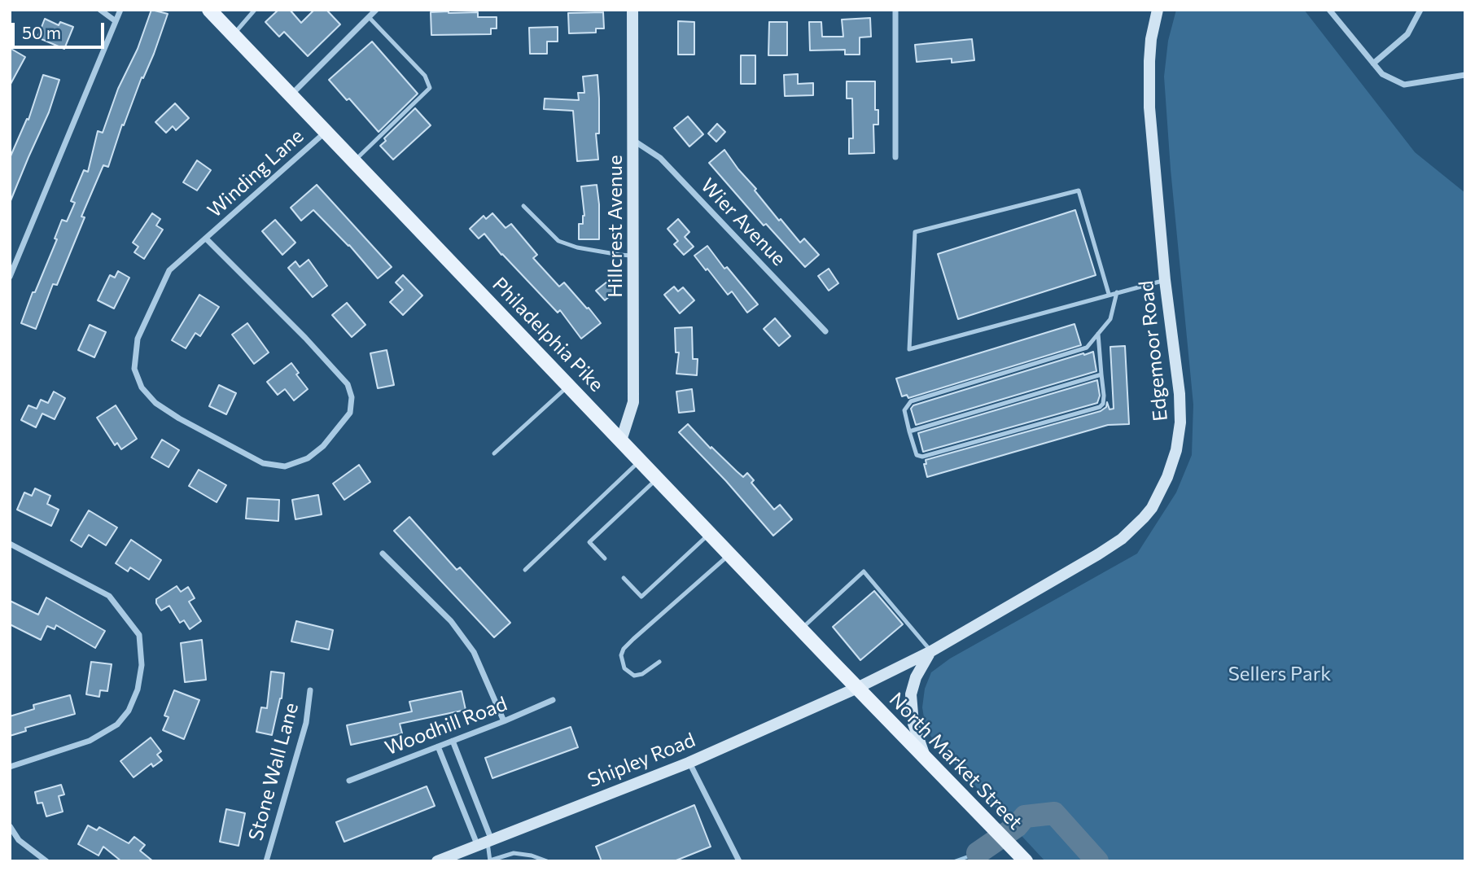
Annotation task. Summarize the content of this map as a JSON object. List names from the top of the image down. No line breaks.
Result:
{"streets":{"main road":["Hillcrest Avenue","Philadelphia Pike","Edgemoor Road","Shipley Road","North Market Street"],"street":["Winding Lane","Wier Avenue","Woodhill Road","Stone Wall Lane"]},"crossings":[["Winding Lane","Philadelphia Pike"],["Wier Avenue","Hillcrest Avenue"],["Hillcrest Avenue","Philadelphia Pike"],["Philadelphia Pike","Edgemoor Road"],["Philadelphia Pike","Shipley Road"],["Philadelphia Pike","North Market Street"],["Edgemoor Road","Shipley Road"],["Edgemoor Road","North Market Street"],["Shipley Road","North Market Street"]],"parks":["Sellers Park"],"scale_bar":"50 m"}
